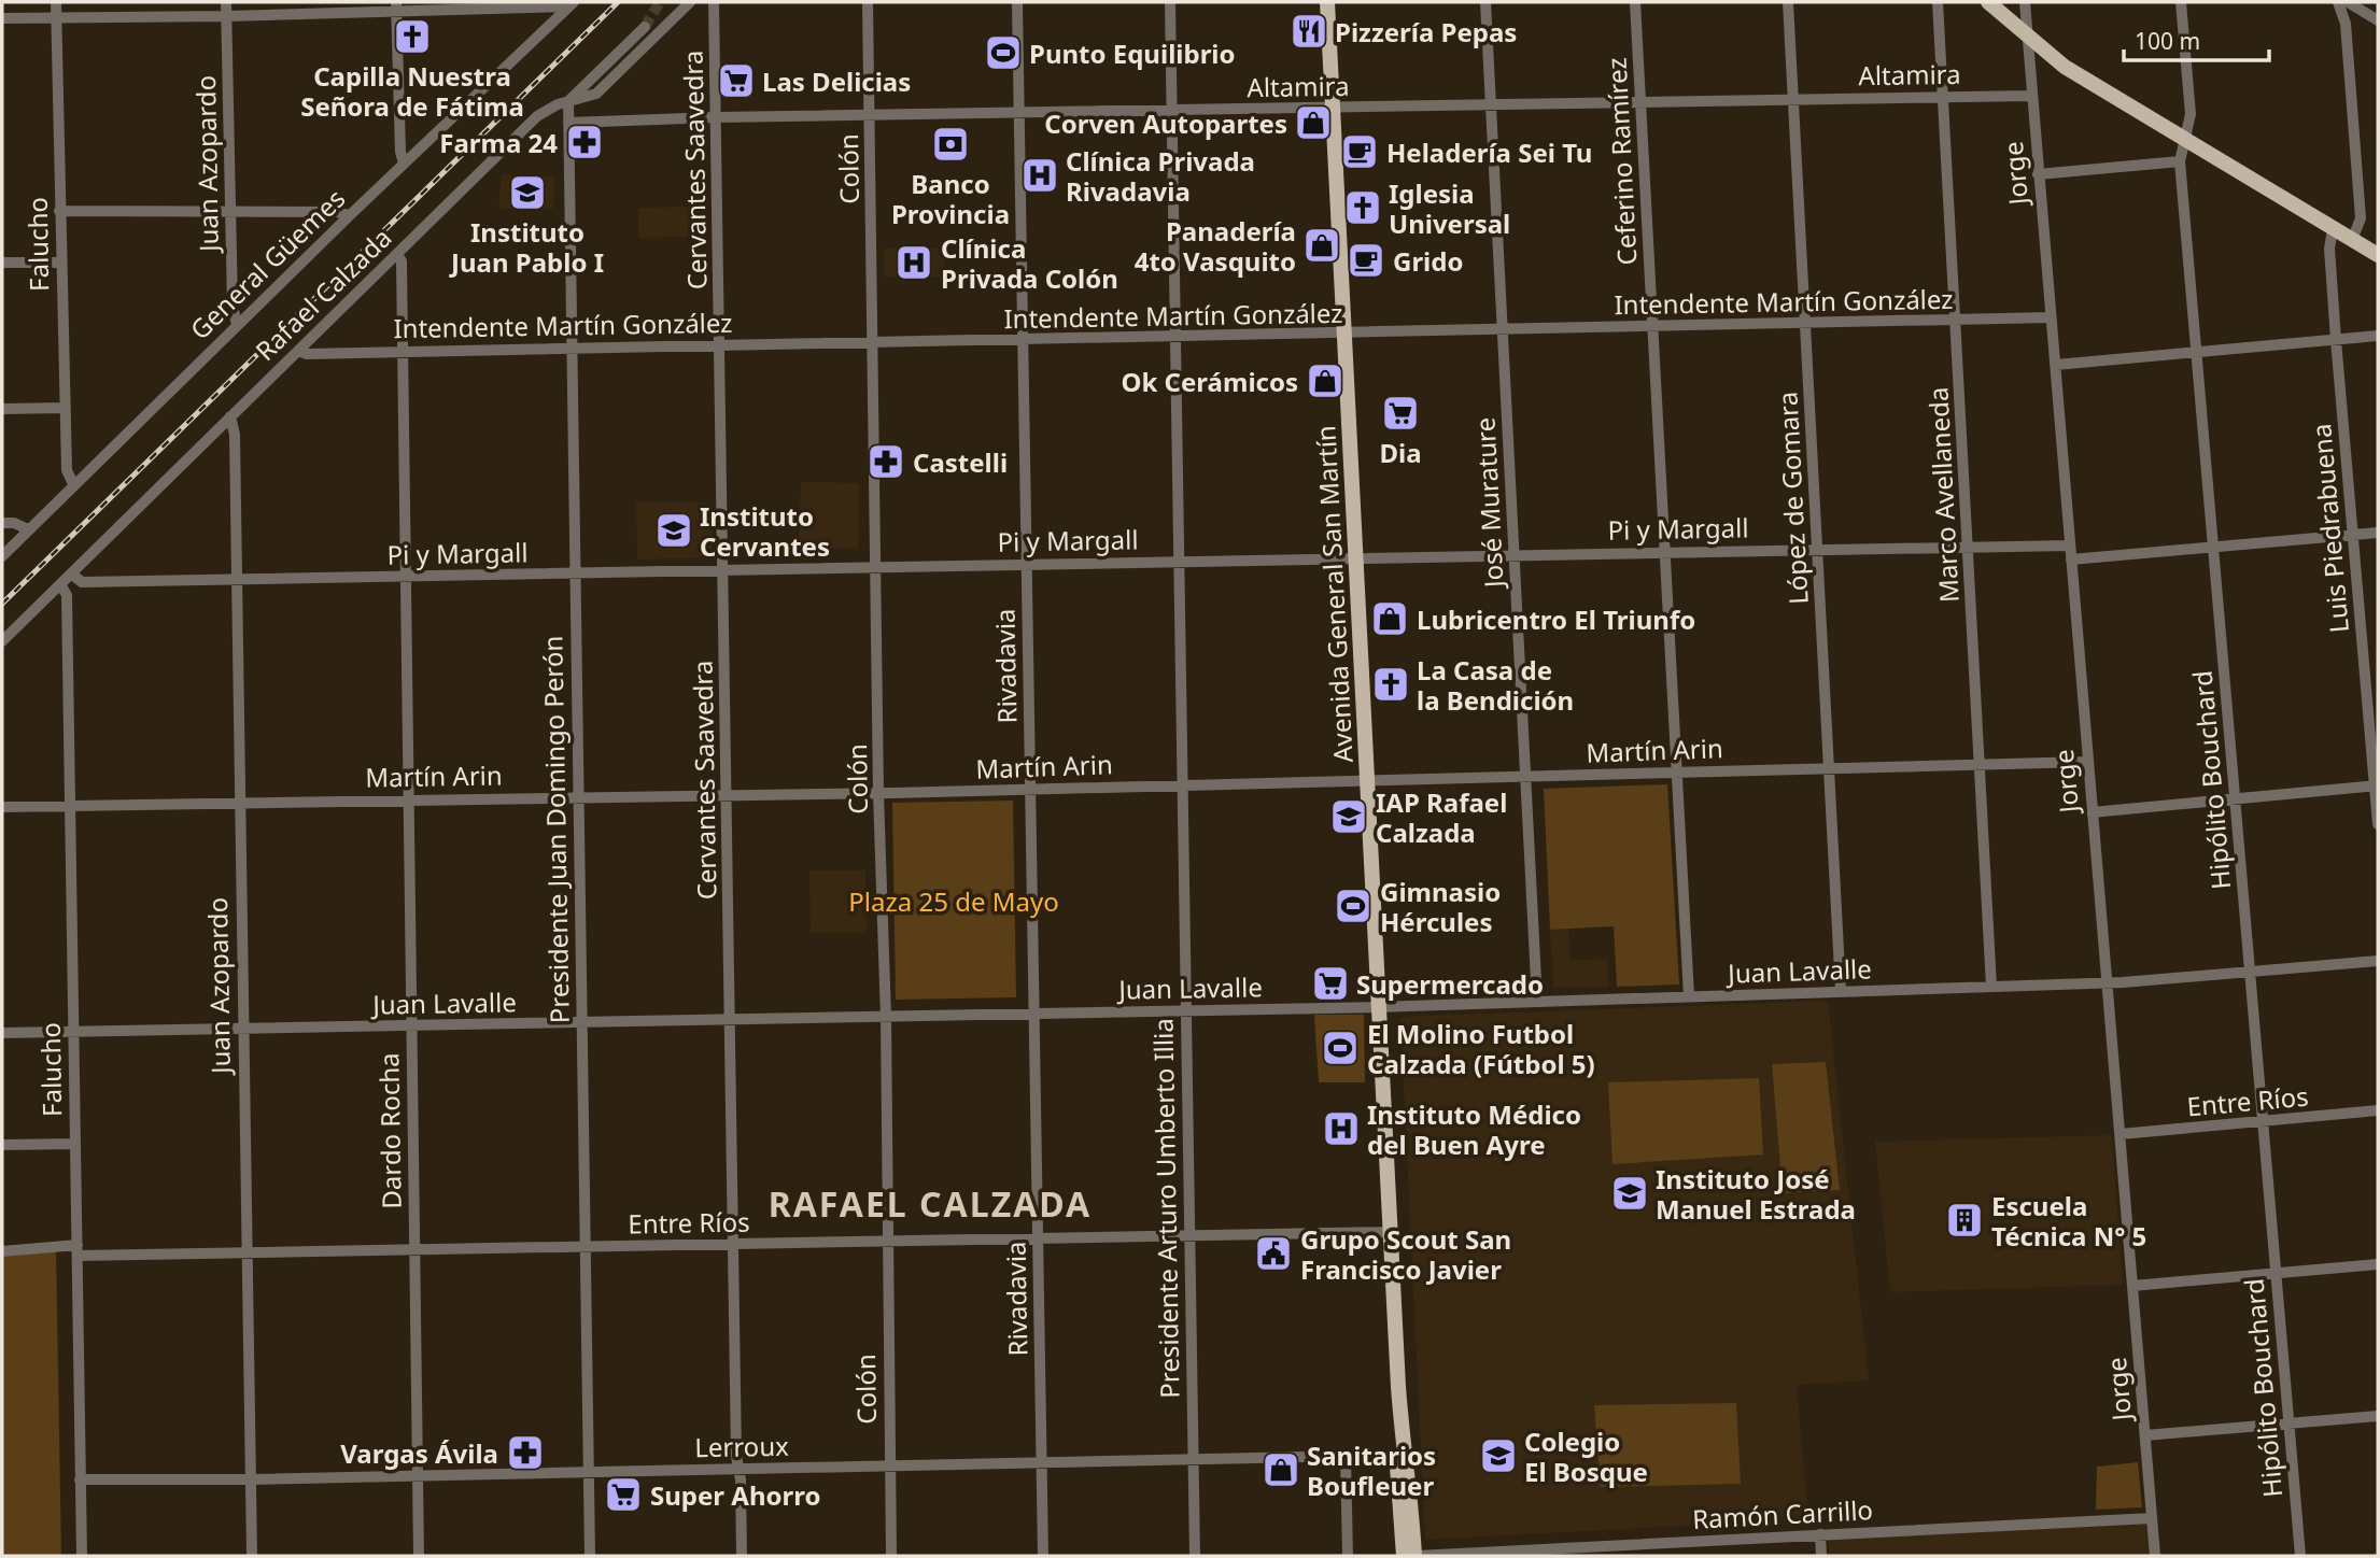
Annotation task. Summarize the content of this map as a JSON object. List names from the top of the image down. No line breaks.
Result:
{"streets":{"main road":["Avenida General San Martín"],"street":["Altamira","Ceferino Ramírez","Juan Azopardo","Colón","Cervantes Saavedra","Jorge","Falucho","General Güemes","Rafael Calzada","Intendente Martín González","Marco Avellaneda","López de Gomara","José Murature","Pi y Margall","Luis Piedrabuena","Rivadavia","Martín Arin","Hipólito Bouchard","Presidente Juan Domingo Perón","Juan Lavalle","Entre Ríos","Dardo Rocha","Presidente Arturo Umberto Illia","Lerroux","Ramón Carrillo"]},"crossings":[["Altamira","Ceferino Ramírez"],["Altamira","Colón"],["Altamira","Cervantes Saavedra"],["Altamira","Jorge"],["Altamira","Marco Avellaneda"],["Altamira","López de Gomara"],["Altamira","José Murature"],["Altamira","Avenida General San Martín"],["Altamira","Rivadavia"],["Altamira","Presidente Juan Domingo Perón"],["Altamira","Presidente Arturo Umberto Illia"],["Ceferino Ramírez","Intendente Martín González"],["Ceferino Ramírez","Pi y Margall"],["Ceferino Ramírez","Martín Arin"],["Ceferino Ramírez","Juan Lavalle"],["Juan Azopardo","General Güemes"],["Juan Azopardo","Rafael Calzada"],["Juan Azopardo","Pi y Margall"],["Juan Azopardo","Martín Arin"],["Juan Azopardo","Juan Lavalle"],["Juan Azopardo","Entre Ríos"],["Juan Azopardo","Lerroux"],["Colón","Intendente Martín González"],["Colón","Pi y Margall"],["Colón","Martín Arin"],["Colón","Juan Lavalle"],["Colón","Entre Ríos"],["Colón","Lerroux"],["Cervantes Saavedra","Intendente Martín González"],["Cervantes Saavedra","Pi y Margall"],["Cervantes Saavedra","Martín Arin"],["Cervantes Saavedra","Juan Lavalle"],["Cervantes Saavedra","Entre Ríos"],["Cervantes Saavedra","Lerroux"],["Jorge","Intendente Martín González"],["Jorge","Pi y Margall"],["Jorge","Martín Arin"],["Jorge","Juan Lavalle"],["Jorge","Entre Ríos"],["Jorge","Ramón Carrillo"],["Falucho","General Güemes"],["Falucho","Rafael Calzada"],["Falucho","Martín Arin"],["Falucho","Juan Lavalle"],["Falucho","Entre Ríos"],["Falucho","Lerroux"],["Rafael Calzada","Intendente Martín González"],["Rafael Calzada","Pi y Margall"],["Rafael Calzada","Presidente Juan Domingo Perón"],["Rafael Calzada","Dardo Rocha"],["Intendente Martín González","Marco Avellaneda"],["Intendente Martín González","López de Gomara"],["Intendente Martín González","José Murature"],["Intendente Martín González","Avenida General San Martín"],["Intendente Martín González","Rivadavia"],["Intendente Martín González","Presidente Juan Domingo Perón"],["Intendente Martín González","Dardo Rocha"],["Intendente Martín González","Presidente Arturo Umberto Illia"],["Marco Avellaneda","Pi y Margall"],["Marco Avellaneda","Martín Arin"],["Marco Avellaneda","Juan Lavalle"],["López de Gomara","Pi y Margall"],["López de Gomara","Martín Arin"],["López de Gomara","Juan Lavalle"],["José Murature","Pi y Margall"],["José Murature","Martín Arin"],["José Murature","Juan Lavalle"],["Pi y Margall","Avenida General San Martín"],["Pi y Margall","Rivadavia"],["Pi y Margall","Presidente Juan Domingo Perón"],["Pi y Margall","Dardo Rocha"],["Pi y Margall","Presidente Arturo Umberto Illia"],["Avenida General San Martín","Martín Arin"],["Avenida General San Martín","Juan Lavalle"],["Avenida General San Martín","Entre Ríos"],["Avenida General San Martín","Lerroux"],["Avenida General San Martín","Ramón Carrillo"],["Rivadavia","Martín Arin"],["Rivadavia","Juan Lavalle"],["Rivadavia","Entre Ríos"],["Rivadavia","Lerroux"],["Martín Arin","Presidente Juan Domingo Perón"],["Martín Arin","Dardo Rocha"],["Martín Arin","Presidente Arturo Umberto Illia"],["Hipólito Bouchard","Juan Lavalle"],["Hipólito Bouchard","Entre Ríos"],["Presidente Juan Domingo Perón","Juan Lavalle"],["Presidente Juan Domingo Perón","Entre Ríos"],["Presidente Juan Domingo Perón","Lerroux"],["Juan Lavalle","Dardo Rocha"],["Juan Lavalle","Presidente Arturo Umberto Illia"],["Entre Ríos","Dardo Rocha"],["Entre Ríos","Presidente Arturo Umberto Illia"],["Dardo Rocha","Lerroux"],["Presidente Arturo Umberto Illia","Lerroux"]],"districts":["RAFAEL CALZADA"],"parks":["Plaza 25 de Mayo"],"places":{"restaurant":["Pizzería Pepas"],"church":["Capilla Nuestra Señora de Fátima","Iglesia Universal","La Casa de la Bendición"],"sports":["Punto Equilibrio","Gimnasio Hércules","El Molino Futbol Calzada (Fútbol 5)"],"supermarket":["Las Delicias","Dia","Supermercado","Super Ahorro"],"shop":["Corven Autopartes","Panadería 4to Vasquito","Ok Cerámicos","Lubricentro El Triunfo","Sanitarios Boufleuer"],"pharmacy":["Farma 24","Castelli","Vargas Ávila"],"bank":["Banco Provincia"],"cafe":["Heladería Sei Tu","Grido"],"hospital":["Clínica Privada Rivadavia","Clínica Privada Colón","Instituto Médico del Buen Ayre"],"school or university":["Instituto Juan Pablo I","Instituto Cervantes","IAP Rafael Calzada","Instituto José Manuel Estrada","Colegio El Bosque"],"building":["Escuela Técnica N° 5"],"public building":["Grupo Scout San Francisco Javier"]},"scale_bar":"100 m"}
